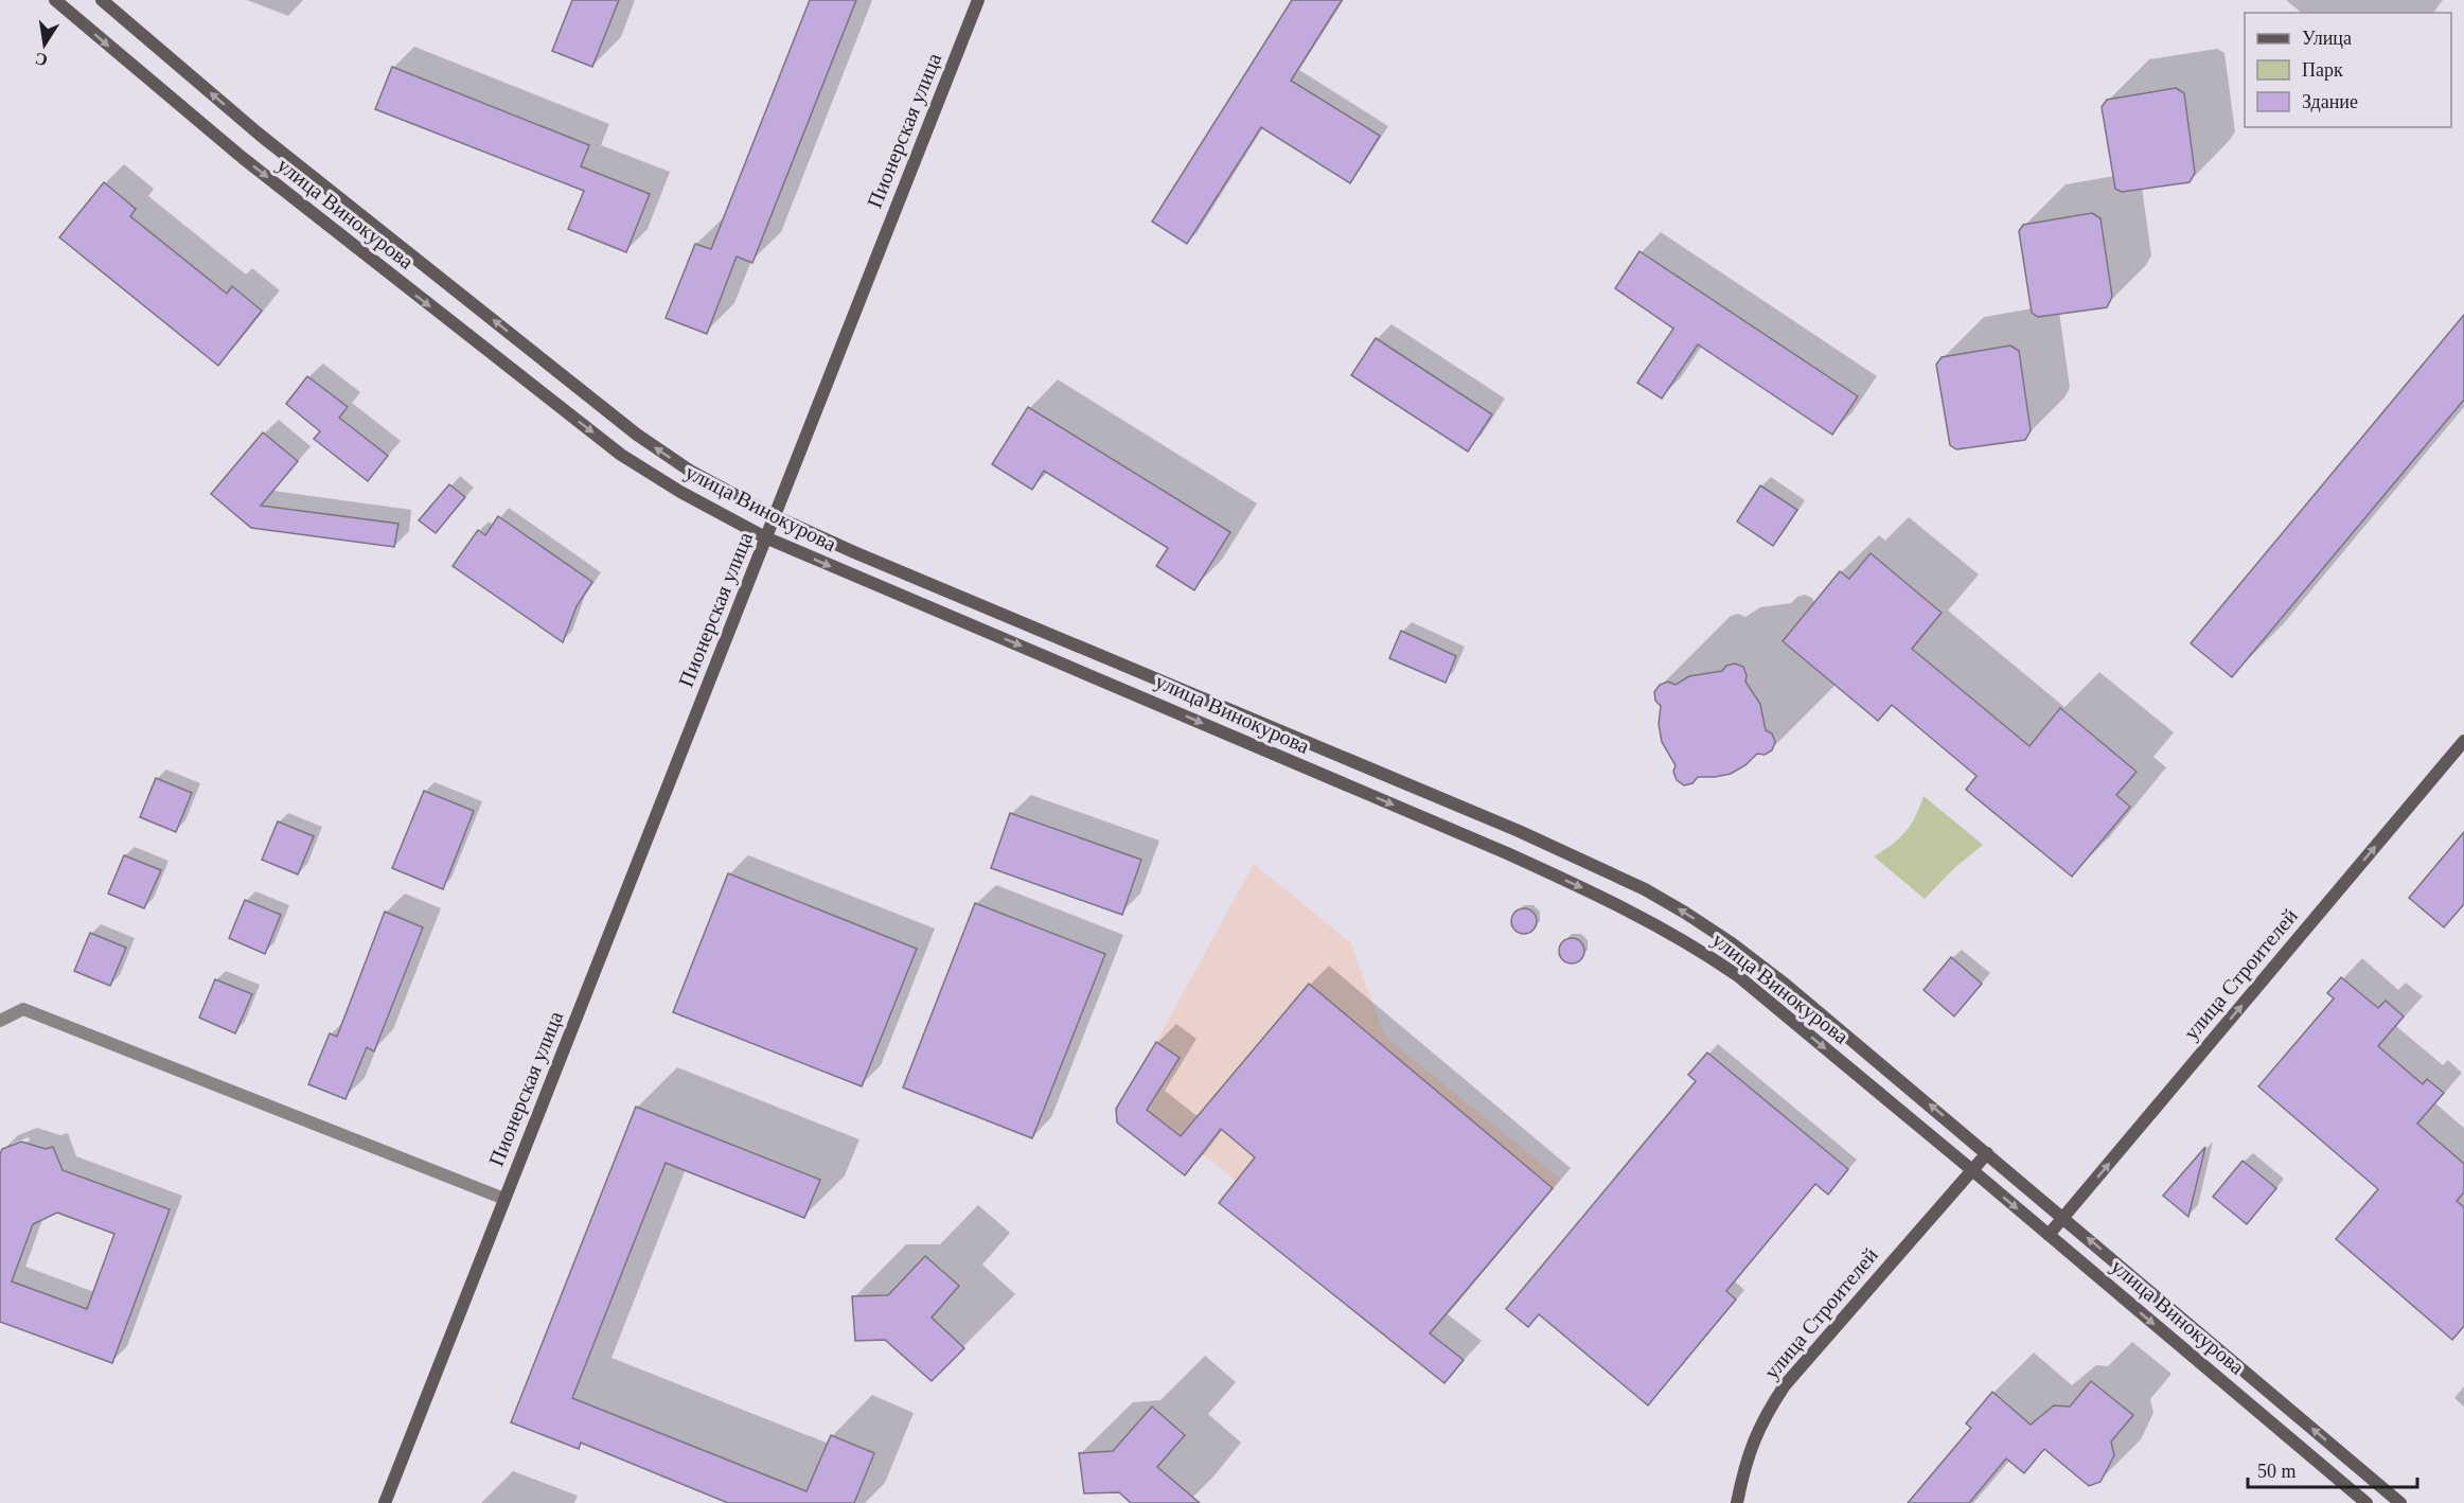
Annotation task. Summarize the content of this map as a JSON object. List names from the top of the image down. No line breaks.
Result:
{"streets":{"main road":["Пионерская улица","улица Винокурова","улица Строителей"]},"crossings":[["Пионерская улица","улица Винокурова"],["улица Винокурова","улица Строителей"]],"one_way":["улица Строителей"],"legend":["Улица","Парк","Здание"],"scale_bar":"50 m","north":"bottom"}
